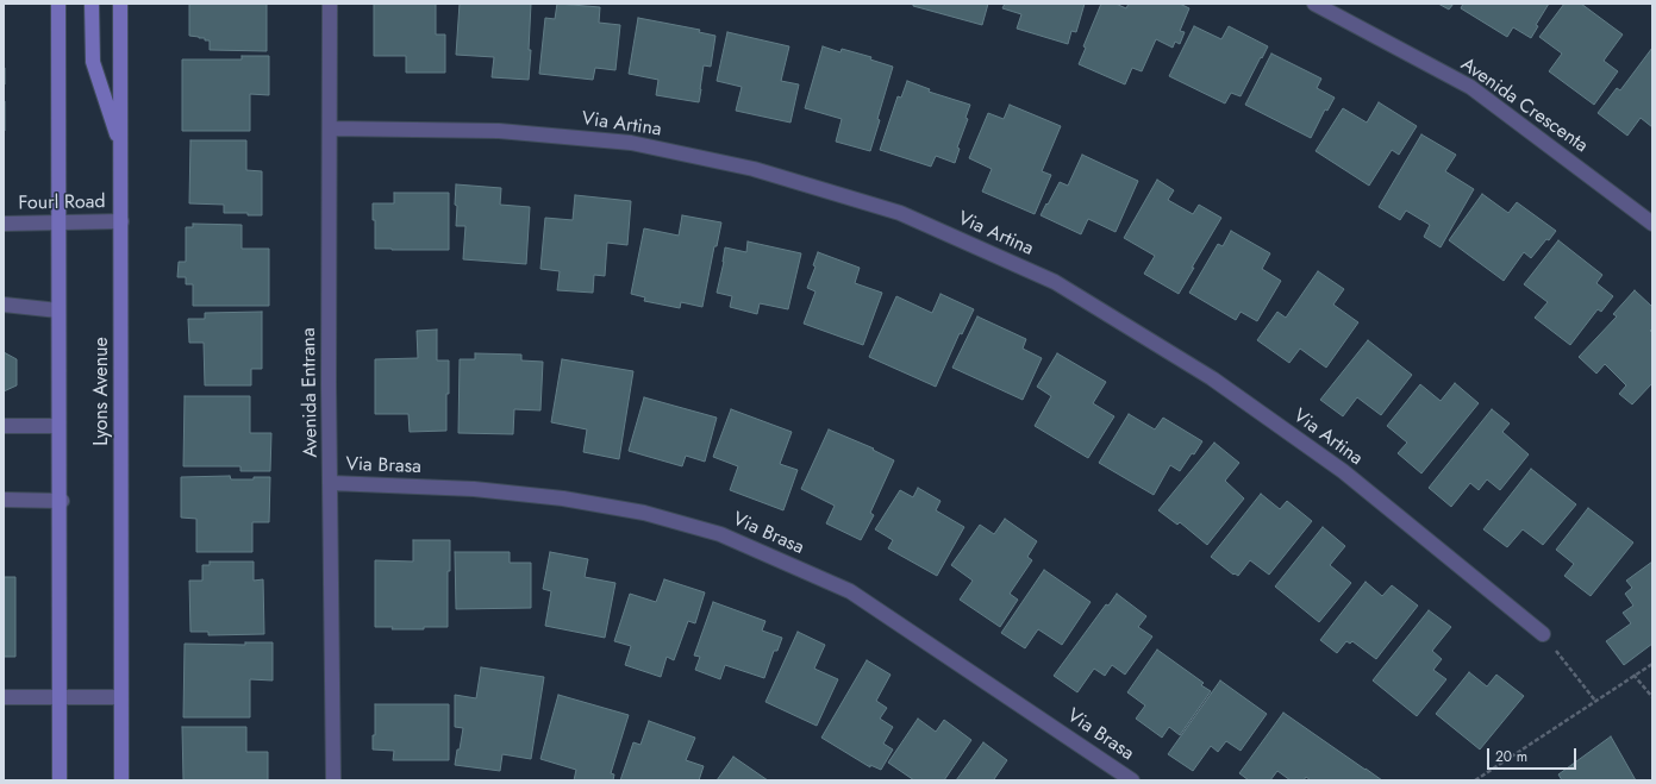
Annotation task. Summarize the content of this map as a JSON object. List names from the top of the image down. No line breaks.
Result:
{"streets":{"main road":["Lyons Avenue"],"street":["Avenida Crescenta","Via Artina","Fourl Road","Avenida Entrana","Via Brasa"]},"crossings":[["Via Artina","Avenida Entrana"],["Fourl Road","Lyons Avenue"],["Avenida Entrana","Via Brasa"]],"scale_bar":"20 m"}
